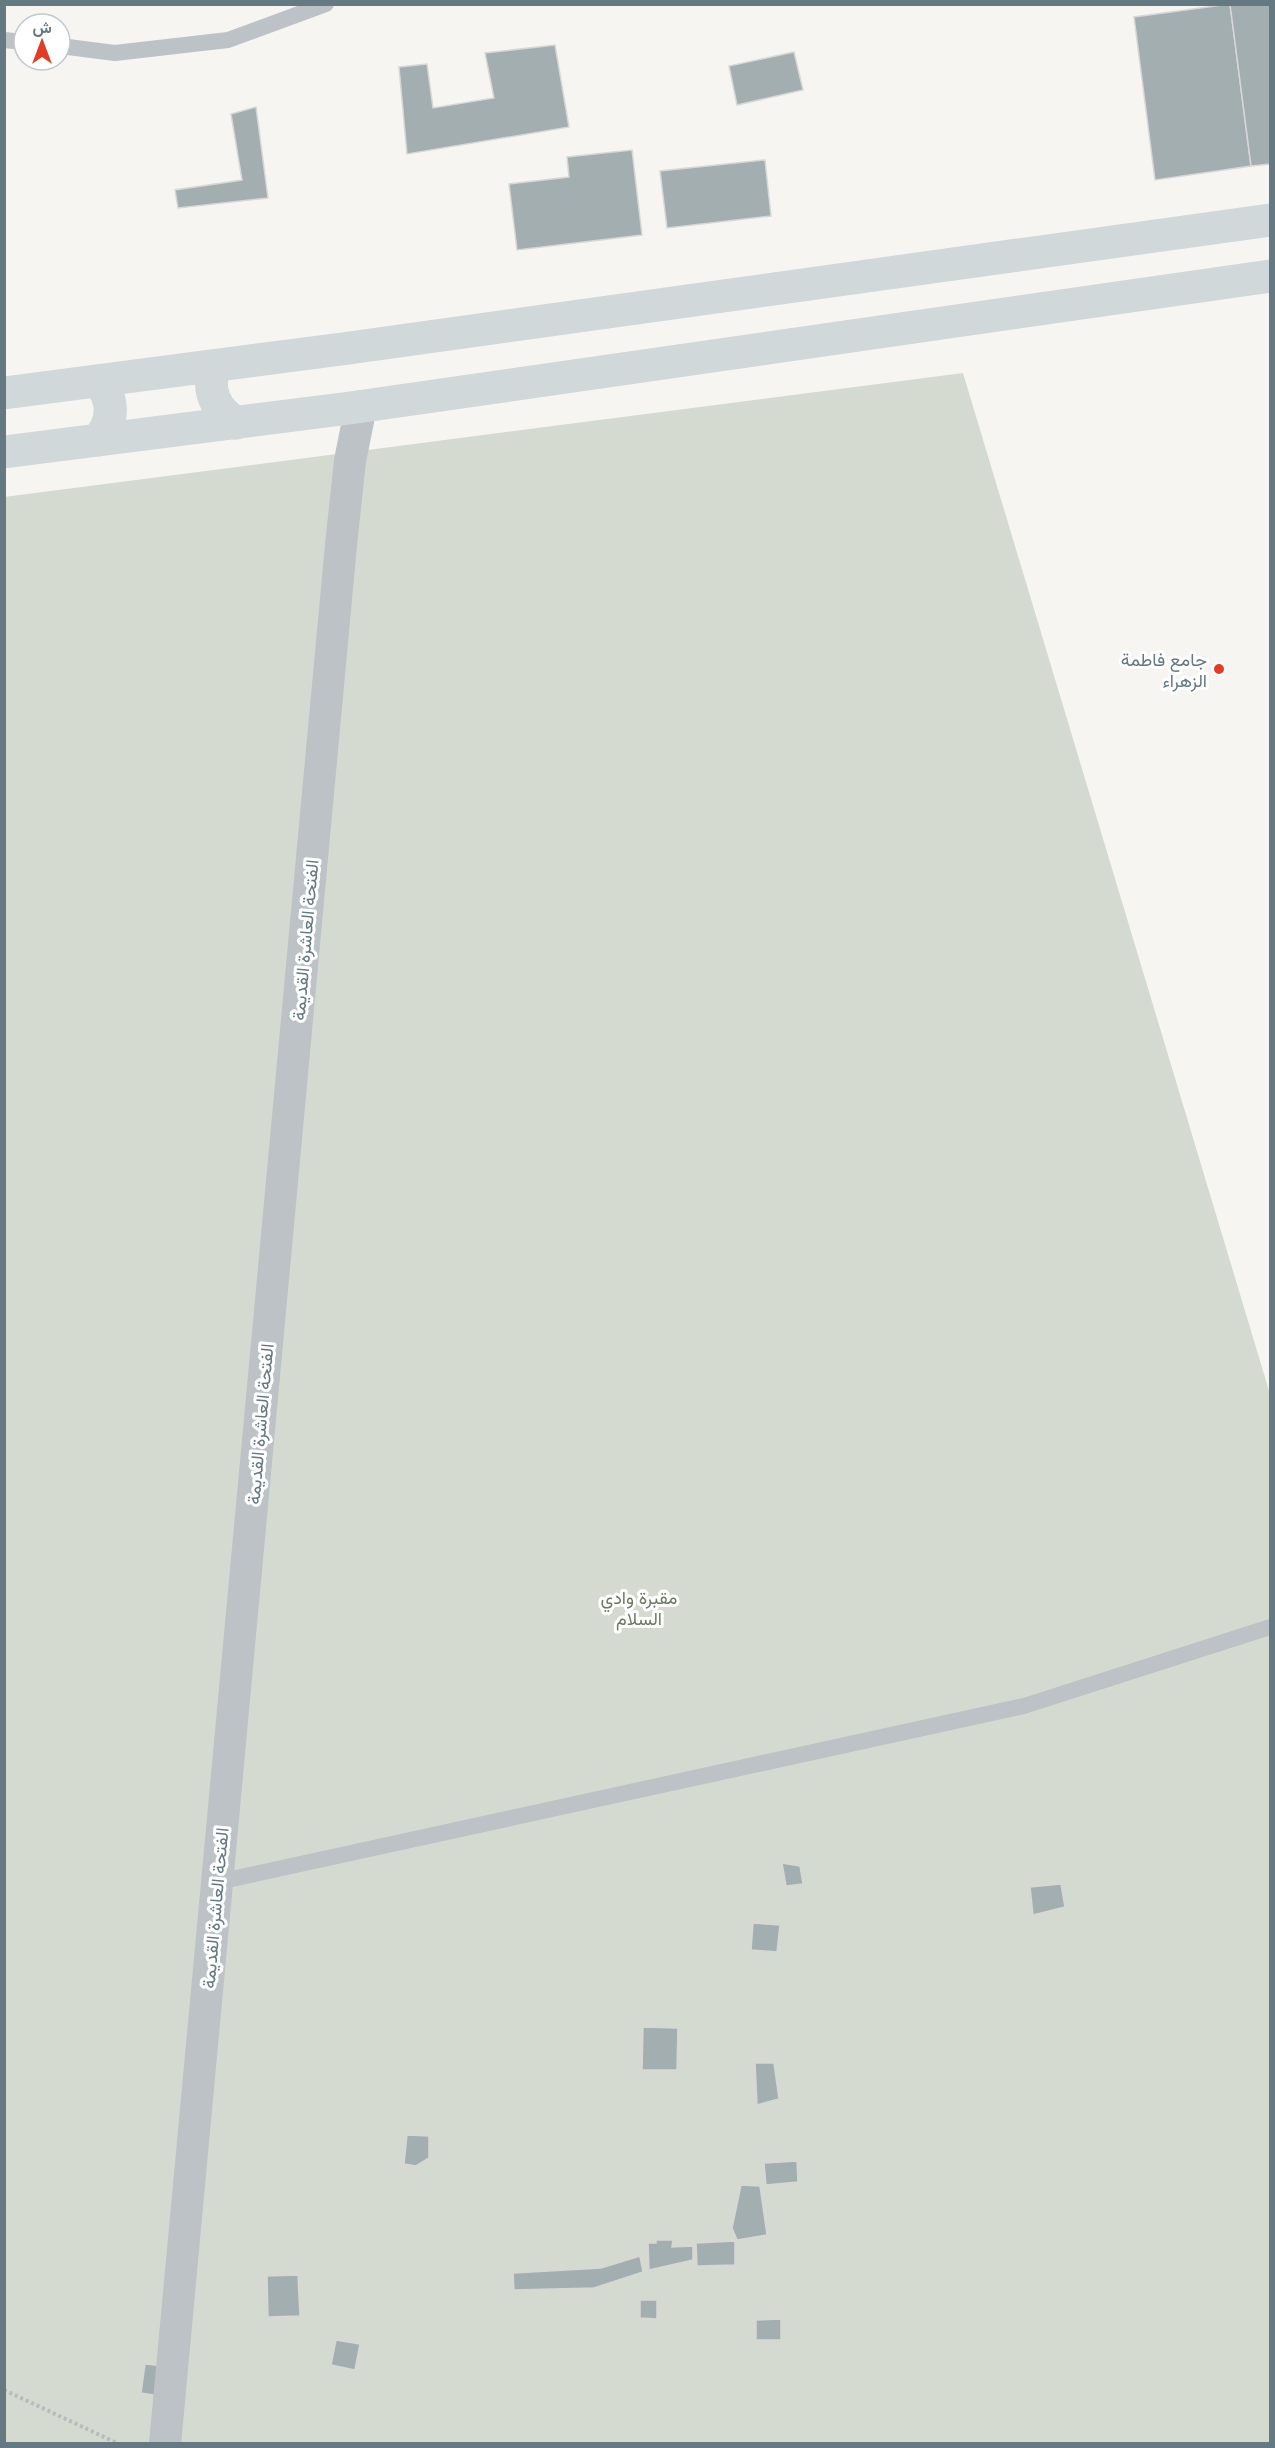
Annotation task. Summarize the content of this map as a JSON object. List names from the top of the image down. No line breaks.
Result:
{"streets":{"street":["الفتحة العاشرة القديمة"]},"parks":["مقبرة وادي السلام"],"places":["جامع فاطمة الزهراء"],"north":"top"}
